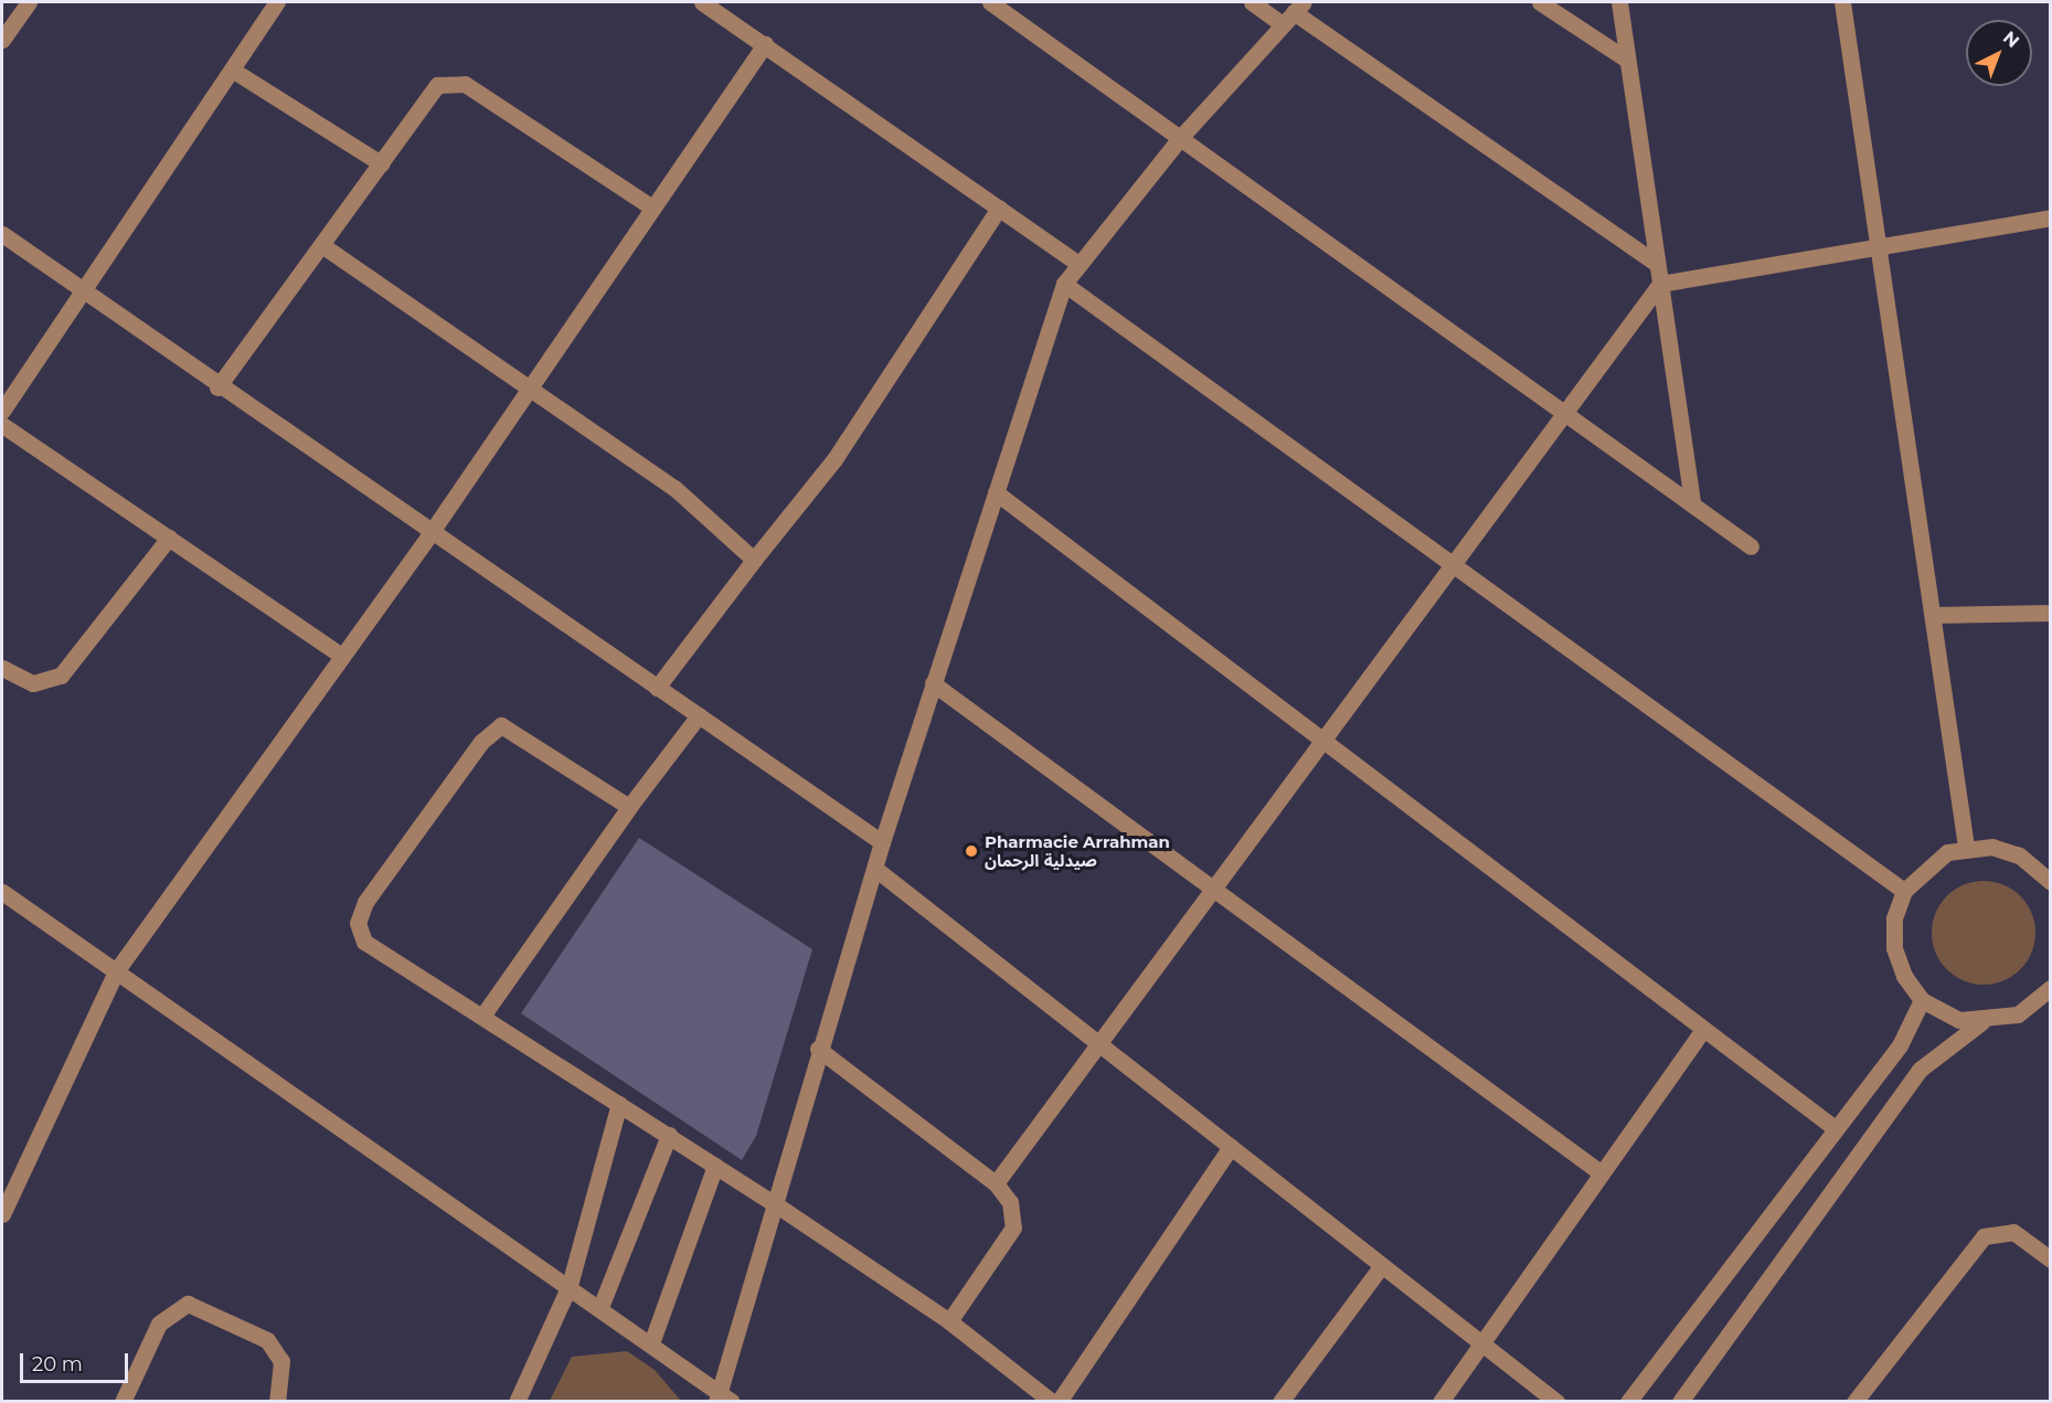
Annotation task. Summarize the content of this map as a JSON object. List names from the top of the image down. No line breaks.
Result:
{"places":["Pharmacie Arrahman صيدلية الرحمان"],"scale_bar":"20 m","north":"top right"}
